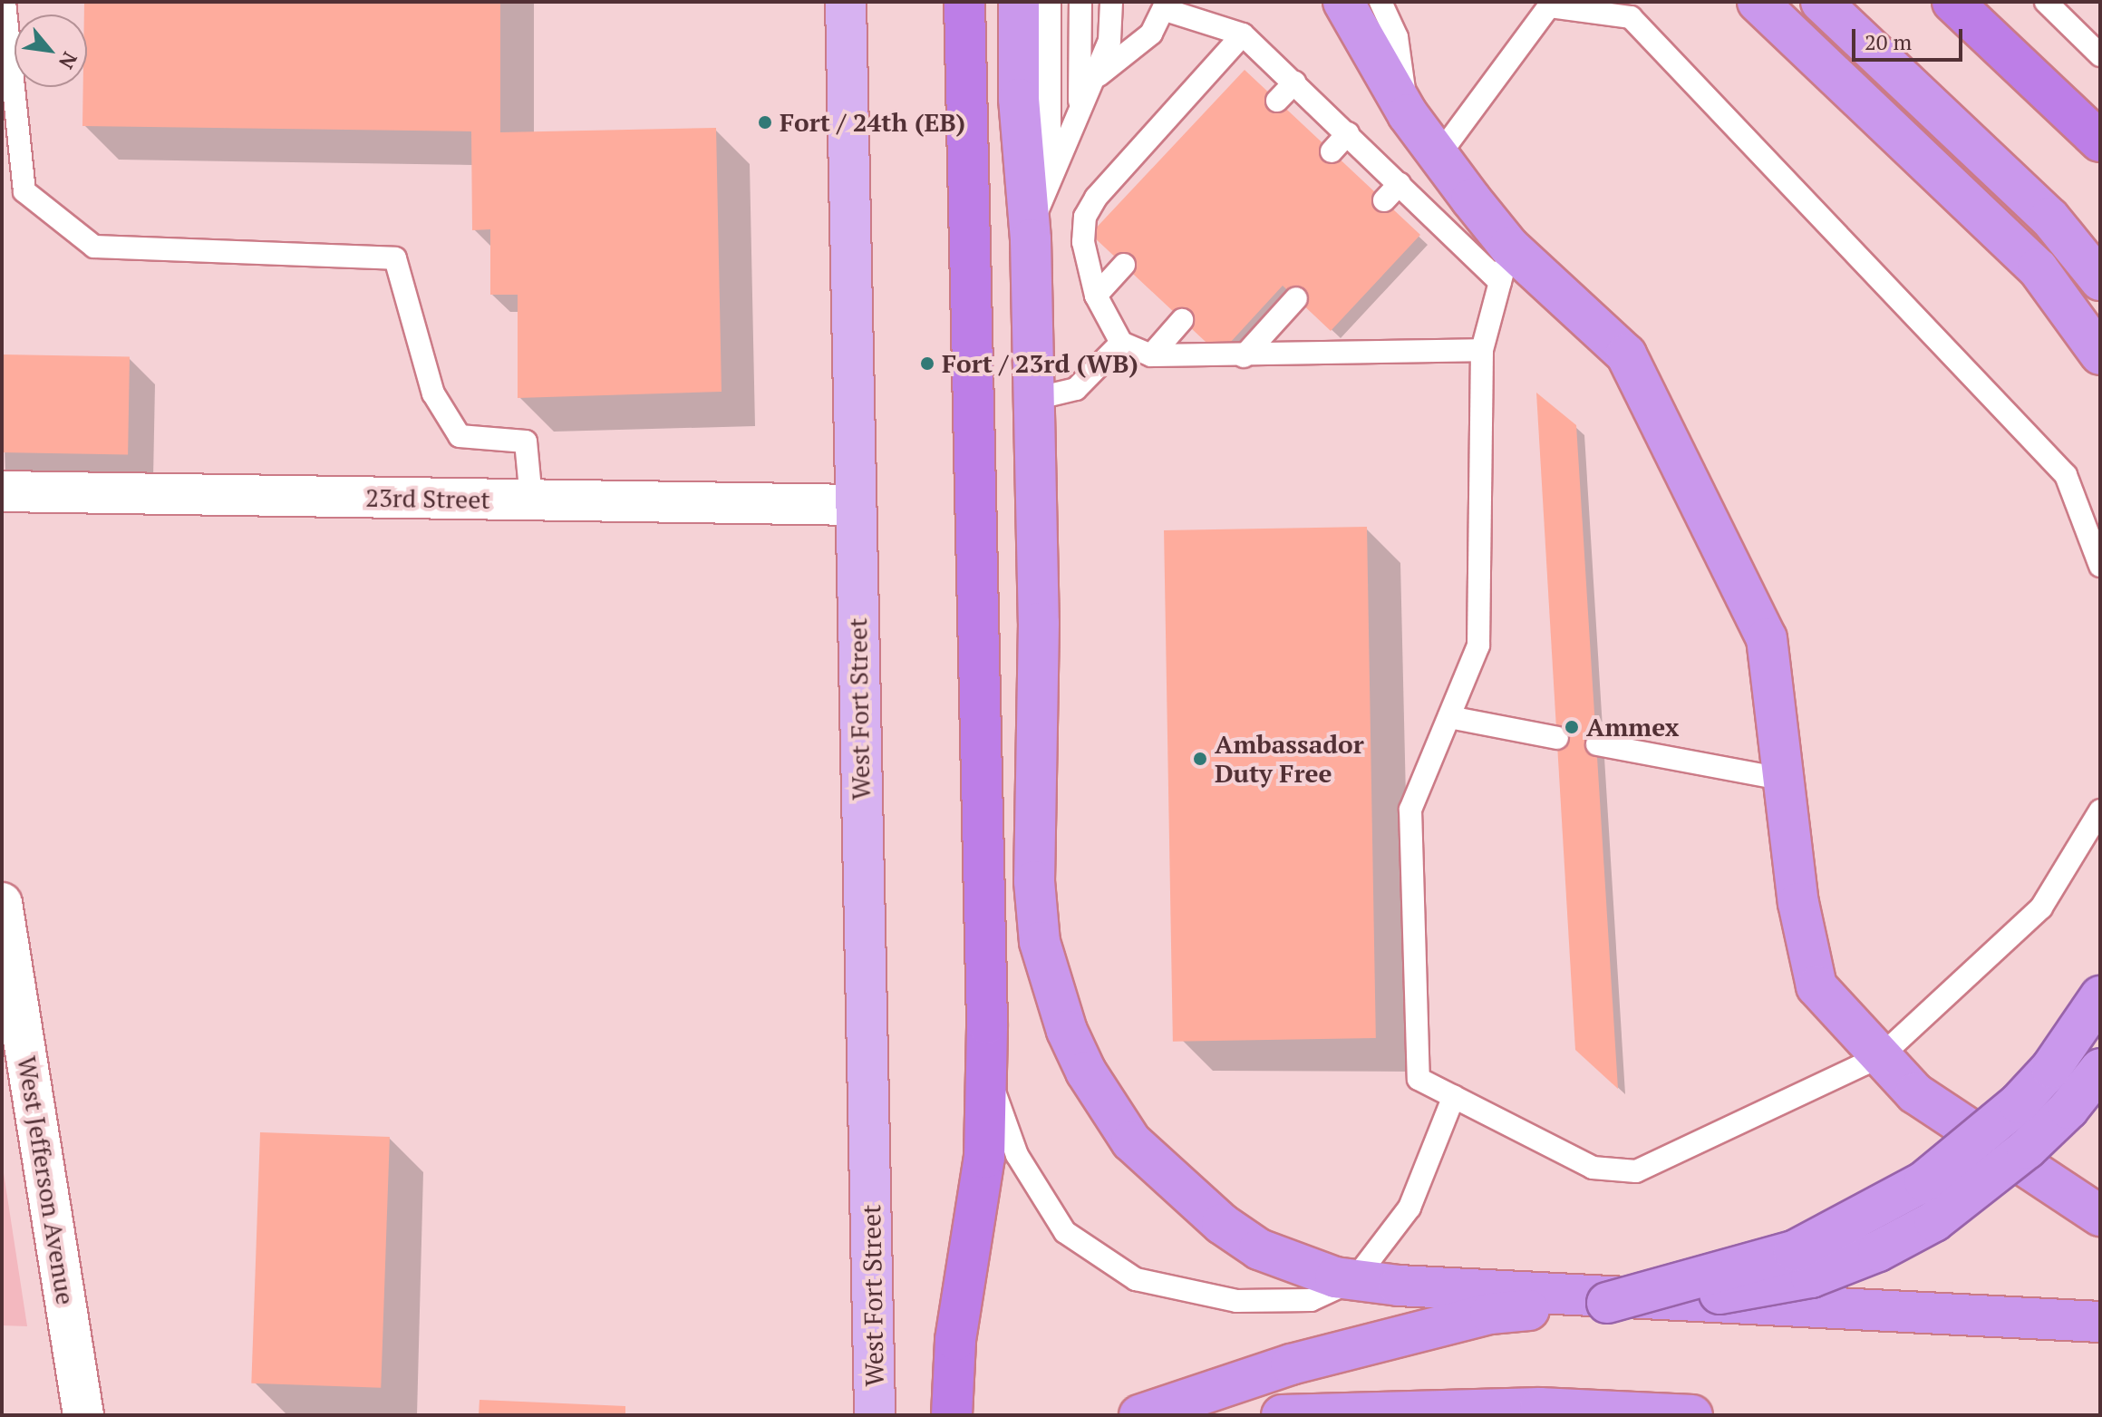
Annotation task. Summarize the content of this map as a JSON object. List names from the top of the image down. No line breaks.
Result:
{"streets":{"main road":["West Fort Street"],"street":["23rd Street","West Jefferson Avenue"]},"crossings":[["23rd Street","West Fort Street"]],"places":["Fort / 24th (EB)","Fort / 23rd (WB)","Ammex","Ambassador Duty Free"],"scale_bar":"20 m","north":"bottom right"}
